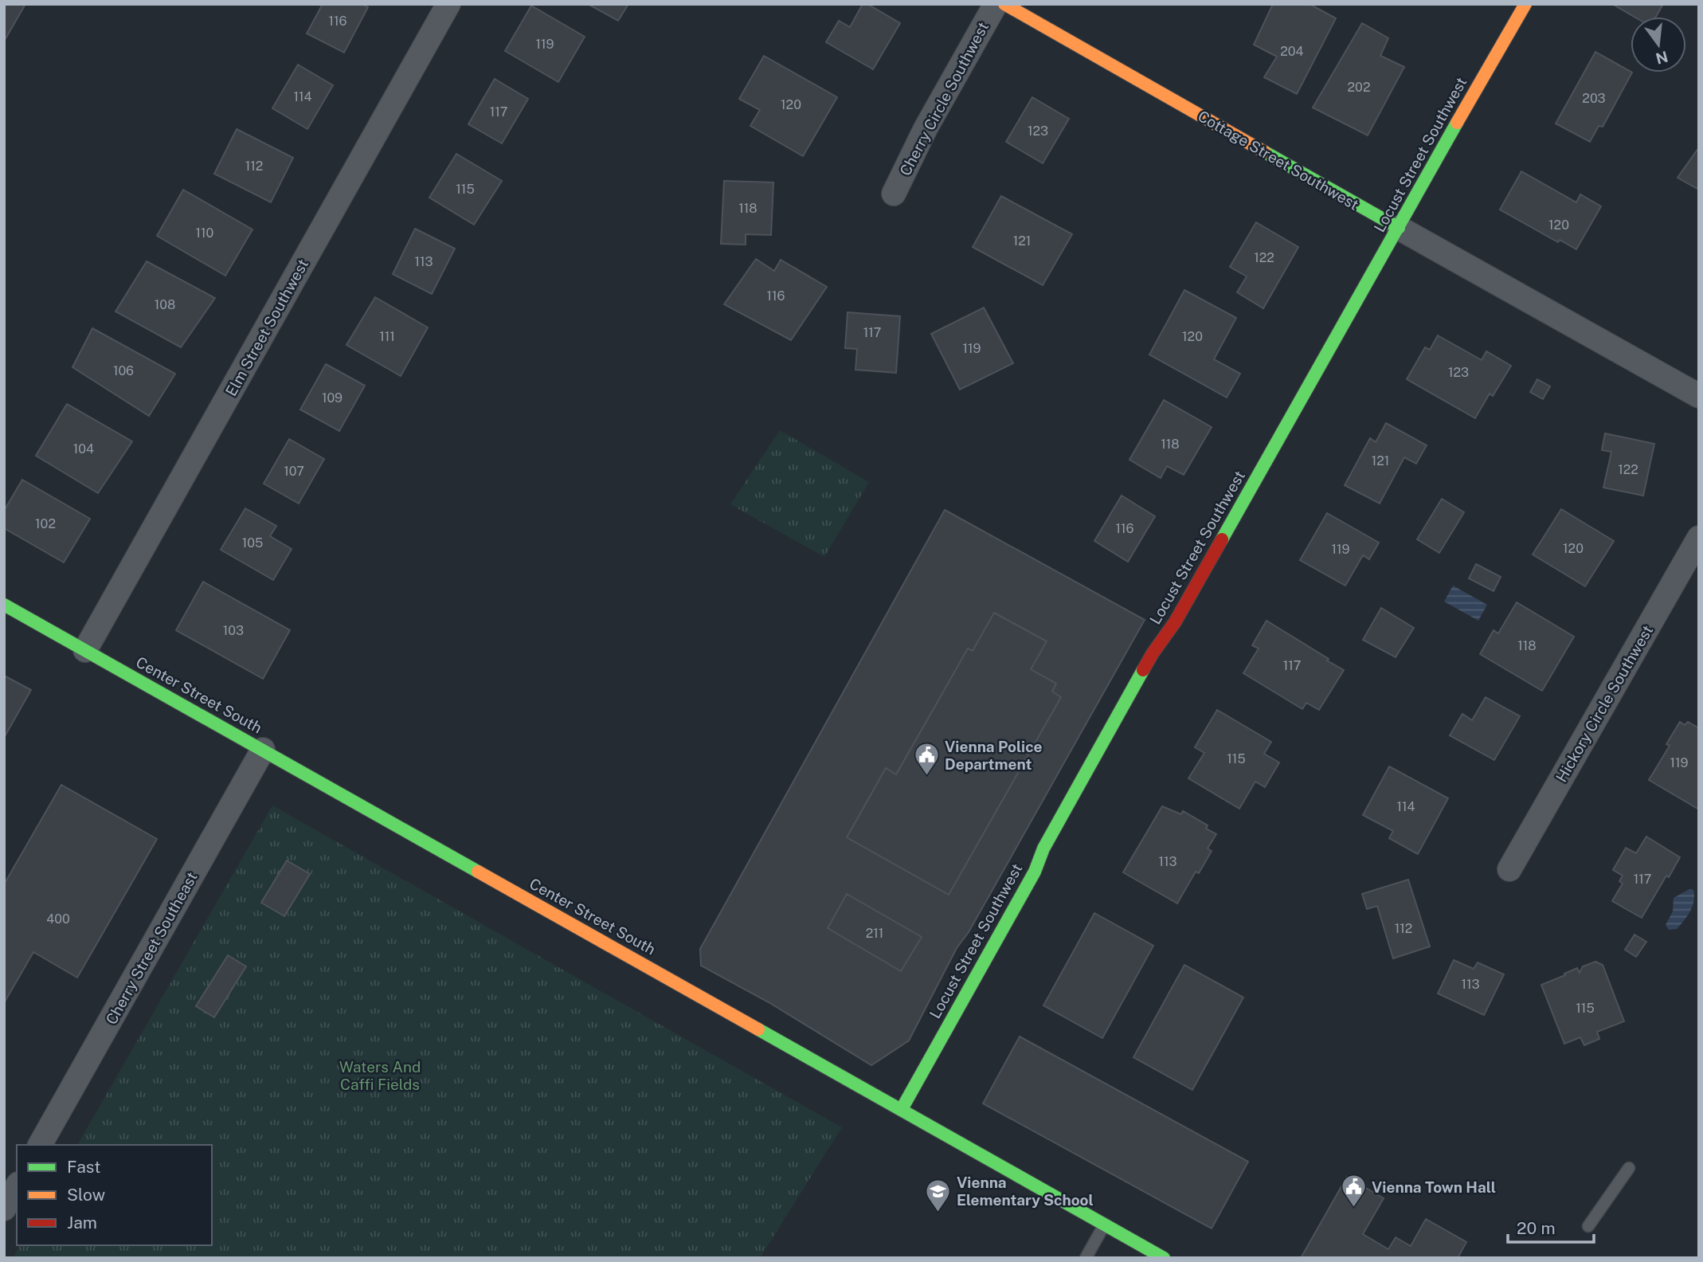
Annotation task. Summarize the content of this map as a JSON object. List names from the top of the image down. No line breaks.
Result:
{"streets":{"street":["Cherry Circle Southwest","Locust Street Southwest","Cottage Street Southwest","Elm Street Southwest","Center Street South","Hickory Circle Southwest","Cherry Street Southeast"]},"crossings":[["Locust Street Southwest","Cottage Street Southwest"],["Locust Street Southwest","Center Street South"],["Elm Street Southwest","Center Street South"],["Center Street South","Cherry Street Southeast"]],"parks":["Waters And Caffi Fields"],"places":{"public building":["Vienna Police Department","Vienna Town Hall"],"school or university":["Vienna Elementary School"]},"house_numbers":["116","119","204","202","114","203","120","117","123","112","115","118","120","110","121","122","113","116","108","117","111","120","119","106","123","109","118","104","121","122","107","102","116","105","120","119","103","118","117","115","119","114","113","117","400","112","211","113","115"],"legend":["Fast","Slow","Jam"],"scale_bar":"20 m","north":"bottom"}
